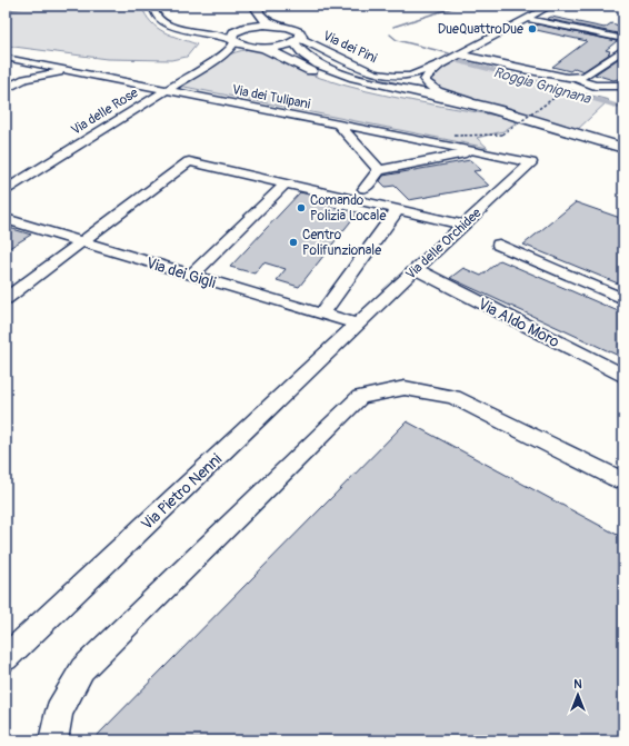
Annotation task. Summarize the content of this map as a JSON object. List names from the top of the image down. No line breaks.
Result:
{"streets":{"street":["Via dei Pini","Via dei Tulipani","Via delle Rose","Via delle Orchidee","Via dei Gigli","Via Aldo Moro","Via Pietro Nenni"]},"crossings":[["Via dei Tulipani","Via delle Rose"],["Via dei Tulipani","Via delle Orchidee"],["Via delle Orchidee","Via dei Gigli"],["Via delle Orchidee","Via Aldo Moro"],["Via delle Orchidee","Via Pietro Nenni"],["Via dei Gigli","Via Pietro Nenni"]],"water":["Roggia Gnignana"],"places":["DueQuattroDue","Comando Polizia Locale","Centro Polifunzionale"],"north":"top"}
